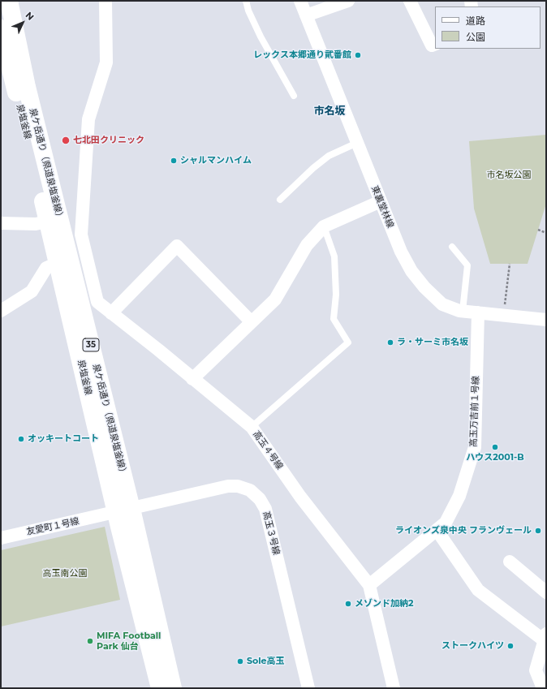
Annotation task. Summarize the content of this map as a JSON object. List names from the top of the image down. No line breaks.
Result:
{"streets":{"main road":["泉塩釜線","泉ケ岳通り（県道泉塩釜線）","35"],"street":["東裏堂林線","高玉万吉前１号線","高玉４号線","友愛町１号線","高玉３号線"]},"crossings":[["泉塩釜線","泉ケ岳通り（県道泉塩釜線）"],["泉塩釜線","35"],["泉塩釜線","高玉４号線"],["泉塩釜線","友愛町１号線"],["泉塩釜線","高玉３号線"],["泉ケ岳通り（県道泉塩釜線）","高玉４号線"],["東裏堂林線","高玉万吉前１号線"],["35","友愛町１号線"],["35","高玉３号線"],["高玉万吉前１号線","高玉４号線"],["友愛町１号線","高玉３号線"]],"districts":["市名坂"],"parks":["市名坂公園","高玉南公園"],"places":["レックス本郷通り貮番館","七北田クリニック","シャルマンハイム","ラ・サーミ市名坂","オッキートコート","ハウス2001-B","ライオンズ泉中央 フランヴェール","メゾンド加納2","MIFA Football Park 仙台","ストークハイツ","Sole高玉"],"legend":["道路","公園"],"north":"top right"}
